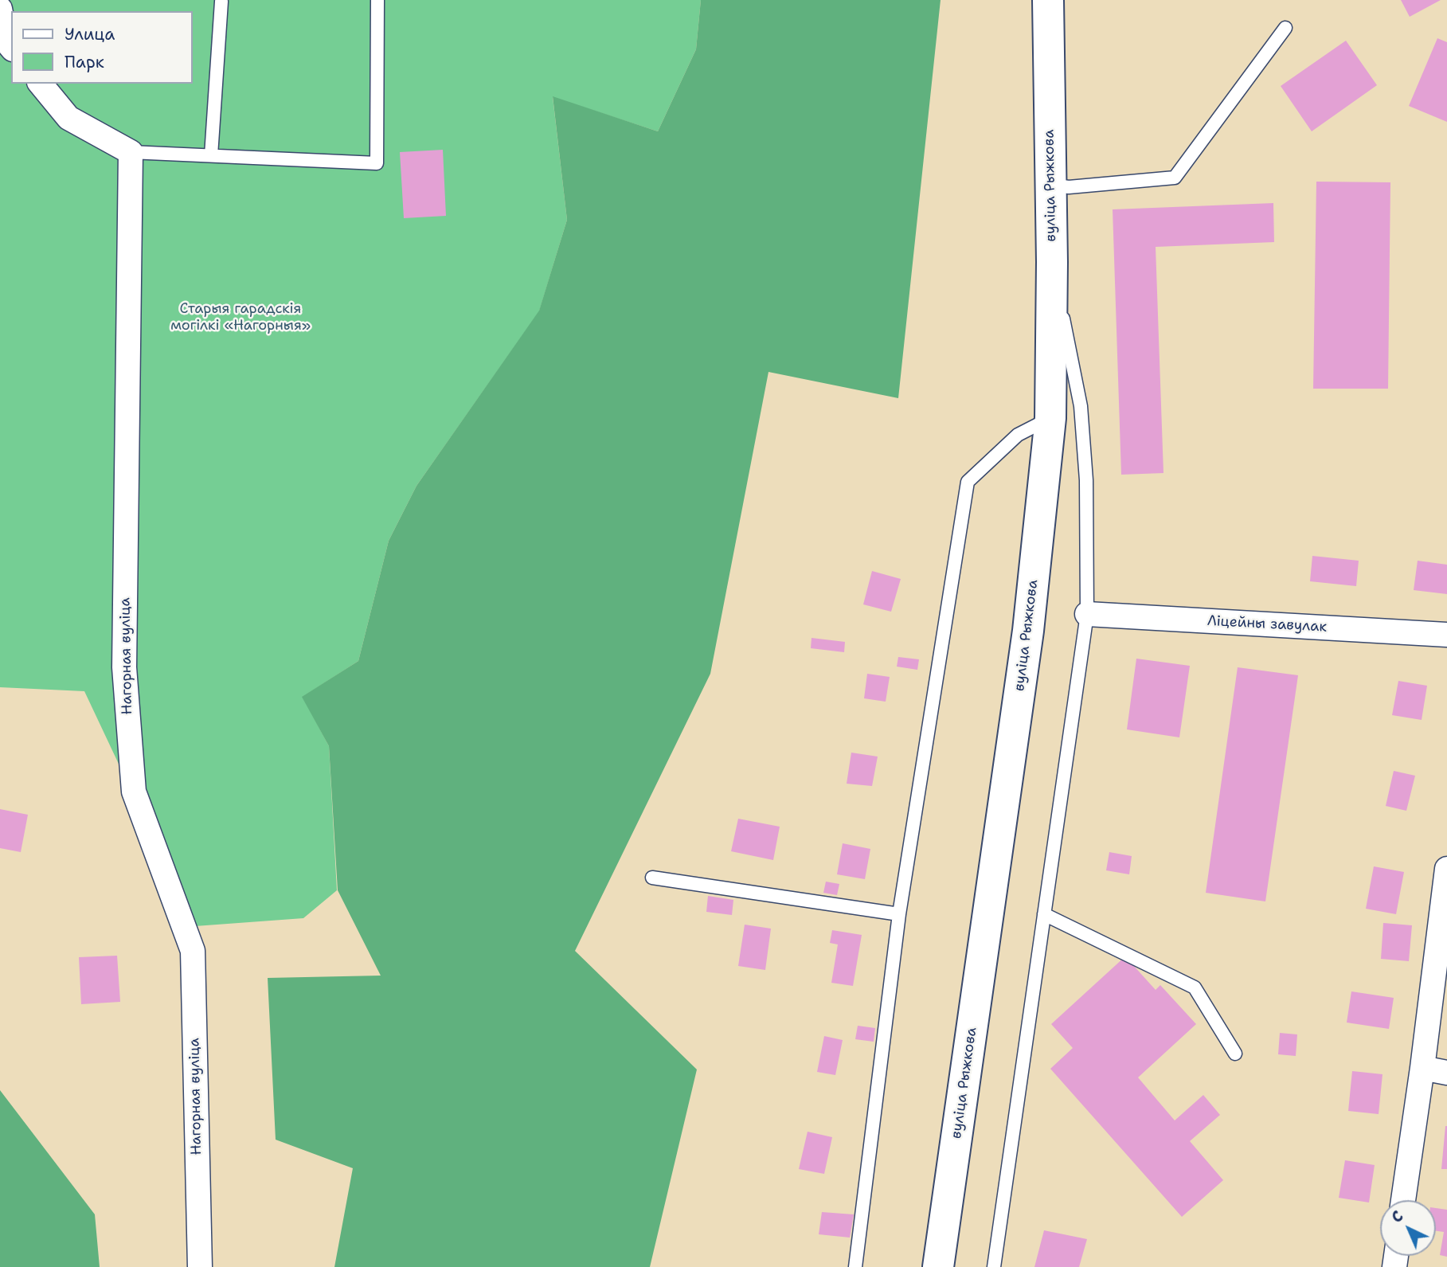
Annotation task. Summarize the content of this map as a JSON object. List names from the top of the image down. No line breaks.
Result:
{"streets":{"main road":["вуліца Рыжкова"],"street":["Ліцейны завулак","Нагорная вуліца"]},"parks":["Старыя гарадскія могілкі «Нагорныя»"],"legend":["Улица","Парк"],"north":"top left"}
